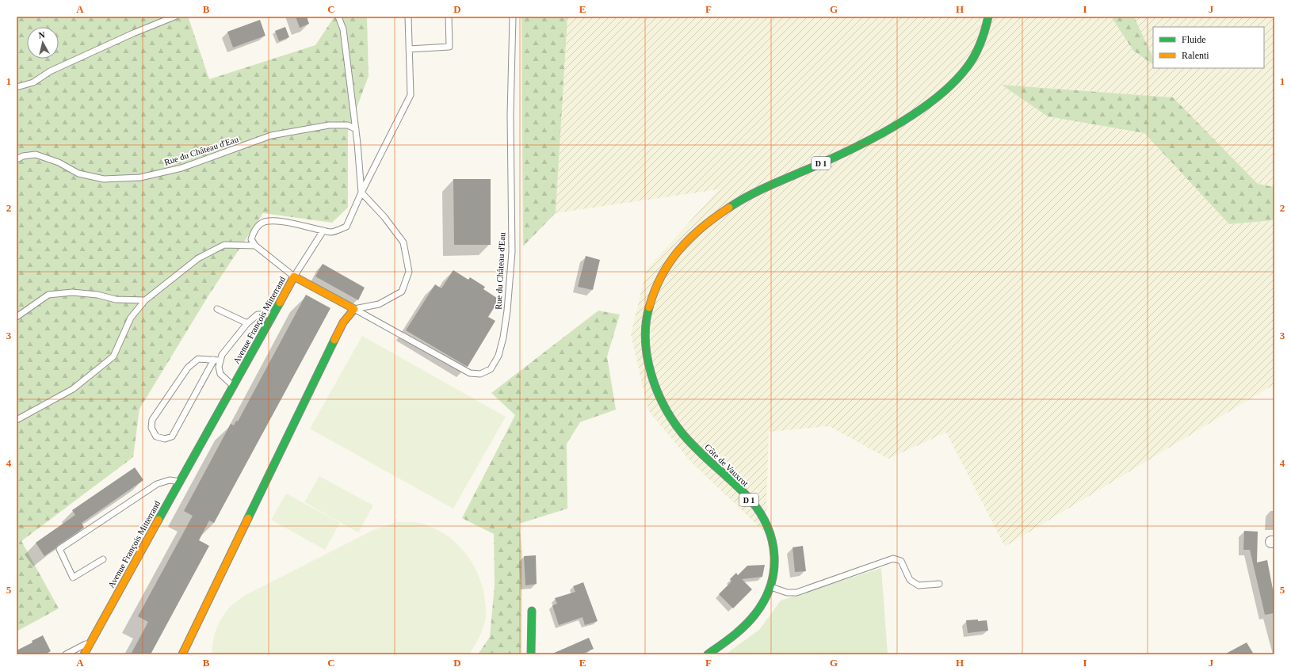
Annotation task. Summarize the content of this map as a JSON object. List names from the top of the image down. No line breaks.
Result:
{"streets":{"street":["D 1","Avenue François Mitterrand","Côte de Vauxrot"],"lane":["Rue du Château d'Eau"]},"crossings":[["Rue du Château d'Eau","Avenue François Mitterrand"]],"legend":["Fluide","Ralenti"],"north":"top","grid":{"columns":["A","B","C","D","E","F","G","H","I","J"],"rows":["1","2","3","4","5"]}}
